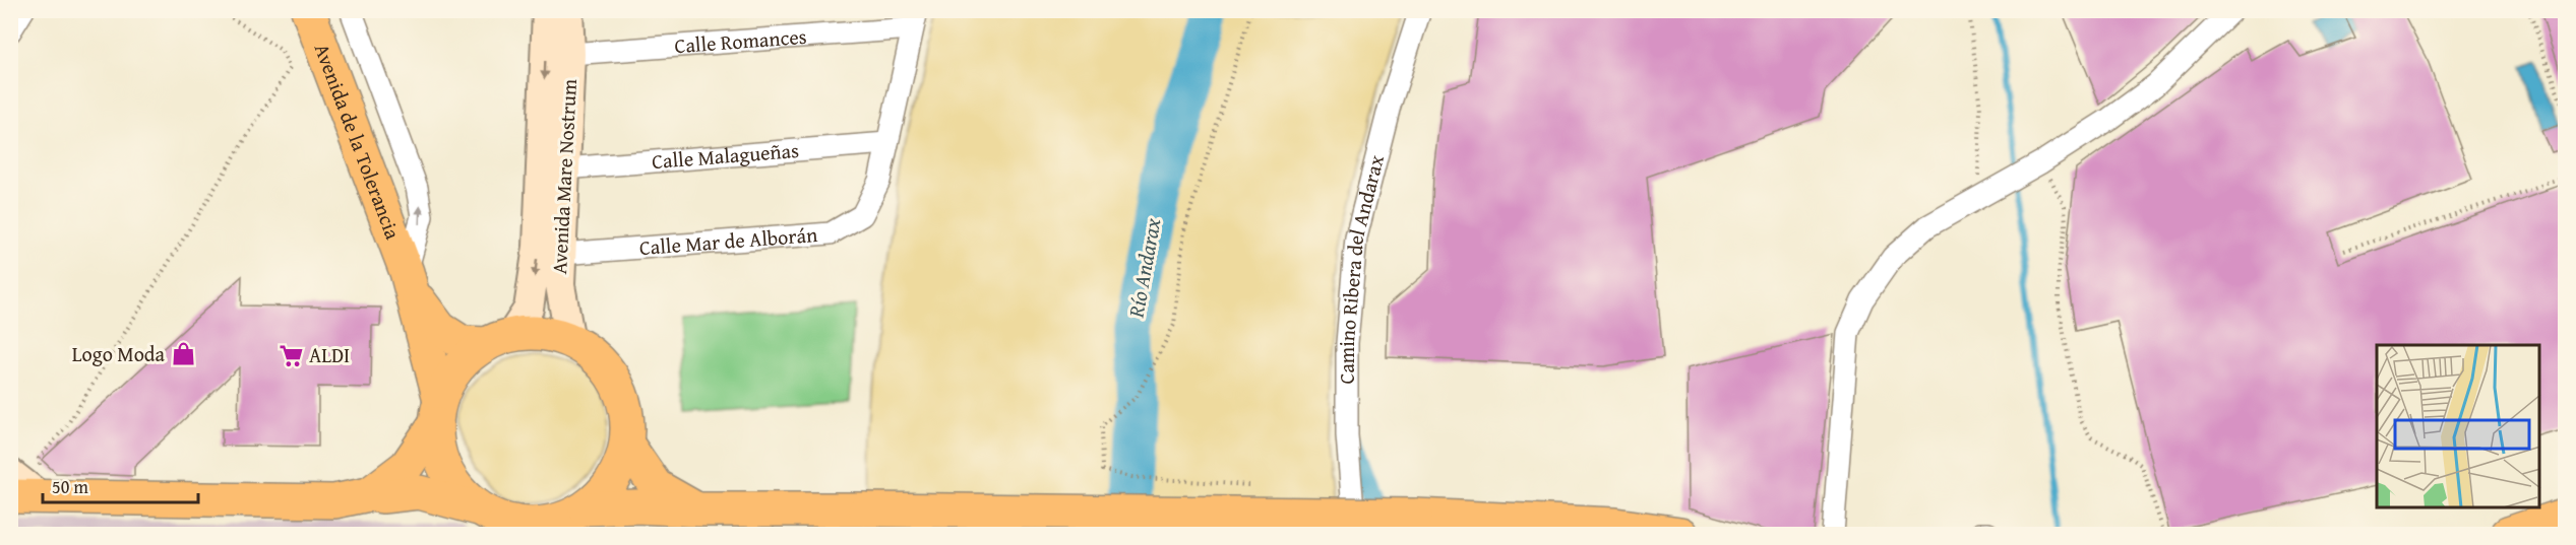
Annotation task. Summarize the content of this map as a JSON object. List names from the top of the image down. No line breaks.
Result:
{"streets":{"main road":["Avenida de la Tolerancia"],"street":["Calle Romances","Calle Malagueñas","Avenida Mare Nostrum","Calle Mar de Alborán","Camino Ribera del Andarax"]},"crossings":[["Calle Romances","Avenida Mare Nostrum"],["Calle Romances","Calle Mar de Alborán"],["Avenida de la Tolerancia","Avenida Mare Nostrum"],["Calle Malagueñas","Avenida Mare Nostrum"],["Calle Malagueñas","Calle Mar de Alborán"],["Avenida Mare Nostrum","Calle Mar de Alborán"]],"water":["Río Andarax"],"places":{"shop":["Logo Moda"],"supermarket":["ALDI"]},"scale_bar":"50 m"}
